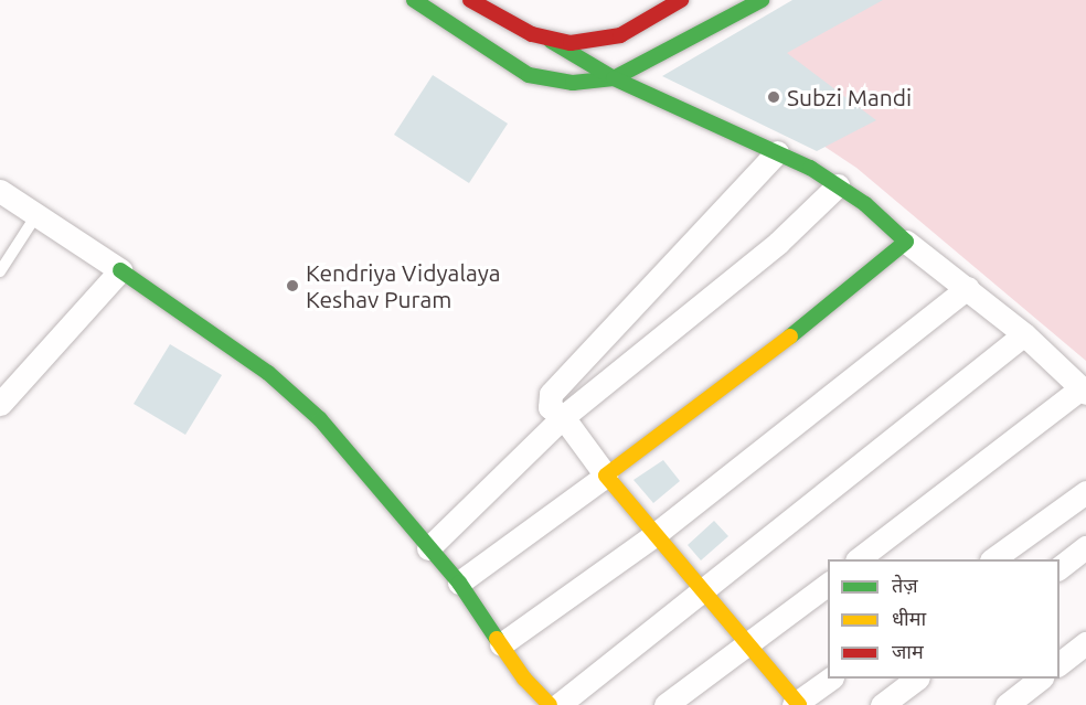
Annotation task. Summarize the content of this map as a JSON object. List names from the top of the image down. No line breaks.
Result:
{"places":["Subzi Mandi","Kendriya Vidyalaya Keshav Puram"],"legend":["तेज़","धीमा","जाम"]}
